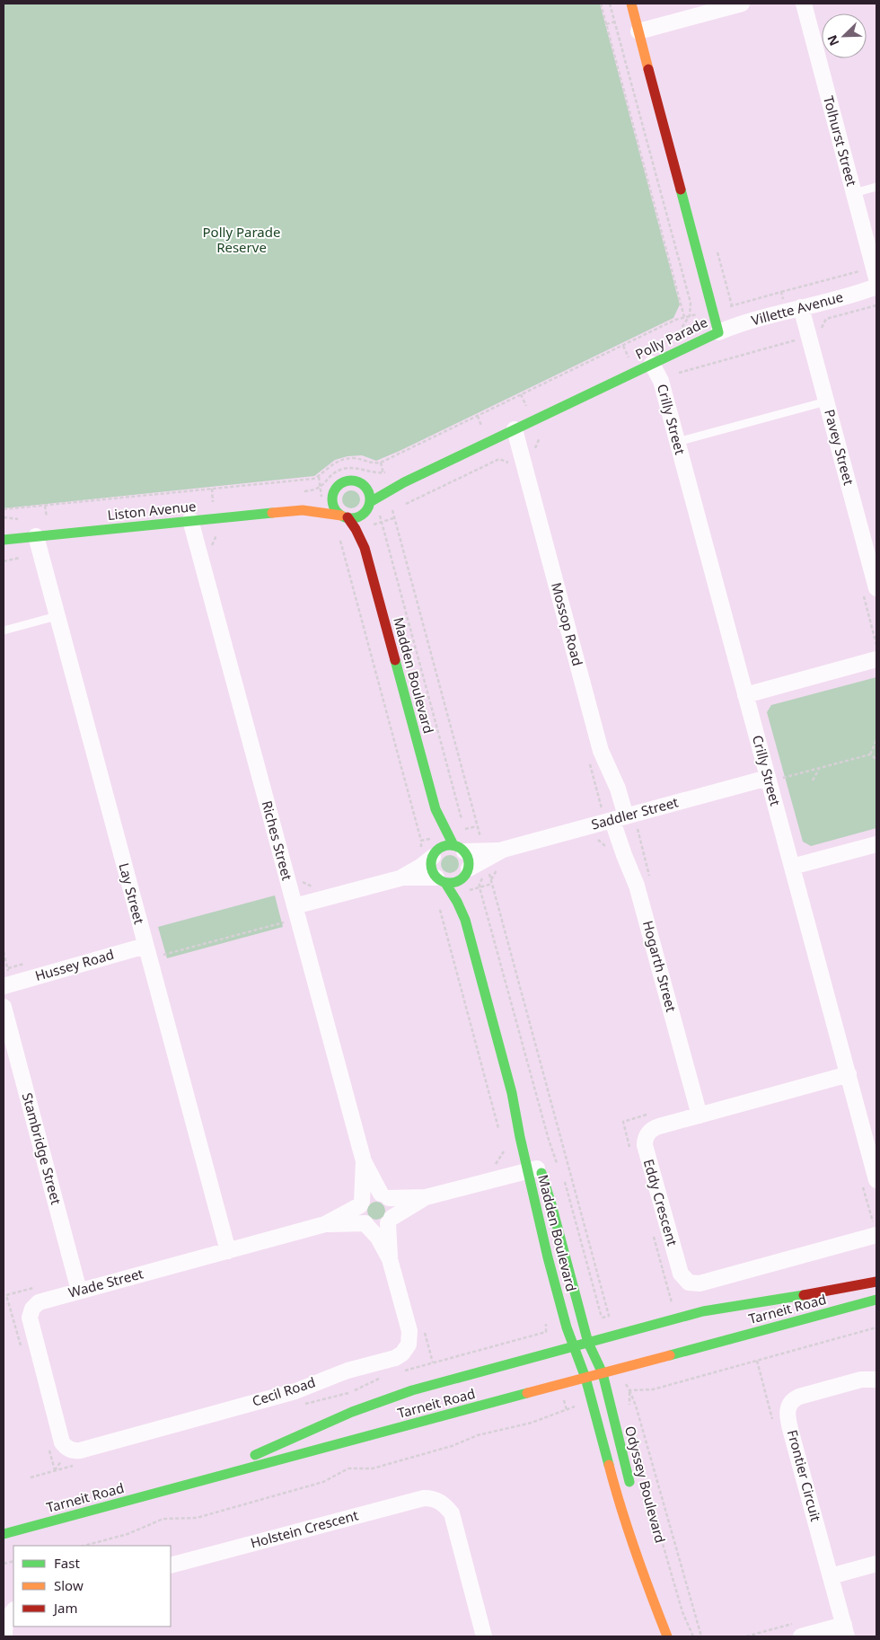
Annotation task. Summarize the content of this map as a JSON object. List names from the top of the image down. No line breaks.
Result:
{"streets":{"street":["Tolhurst Street","Villette Avenue","Polly Parade","Crilly Street","Pavey Street","Liston Avenue","Mossop Road","Madden Boulevard","Saddler Street","Riches Street","Lay Street","Hussey Road","Hogarth Street","Stambridge Street","Eddy Crescent","Wade Street","Tarneit Road","Cecil Road","Frontier Circuit","Odyssey Boulevard","Holstein Crescent"]},"crossings":[["Villette Avenue","Polly Parade"],["Villette Avenue","Pavey Street"],["Polly Parade","Crilly Street"],["Polly Parade","Liston Avenue"],["Polly Parade","Mossop Road"],["Polly Parade","Madden Boulevard"],["Crilly Street","Saddler Street"],["Crilly Street","Eddy Crescent"],["Liston Avenue","Madden Boulevard"],["Liston Avenue","Riches Street"],["Liston Avenue","Lay Street"],["Mossop Road","Saddler Street"],["Mossop Road","Hogarth Street"],["Madden Boulevard","Saddler Street"],["Madden Boulevard","Tarneit Road"],["Madden Boulevard","Odyssey Boulevard"],["Saddler Street","Hogarth Street"],["Riches Street","Wade Street"],["Riches Street","Cecil Road"],["Lay Street","Hussey Road"],["Lay Street","Wade Street"],["Hogarth Street","Eddy Crescent"],["Stambridge Street","Wade Street"],["Wade Street","Cecil Road"],["Tarneit Road","Odyssey Boulevard"]],"parks":["Polly Parade Reserve"],"legend":["Fast","Slow","Jam"],"north":"bottom left"}
